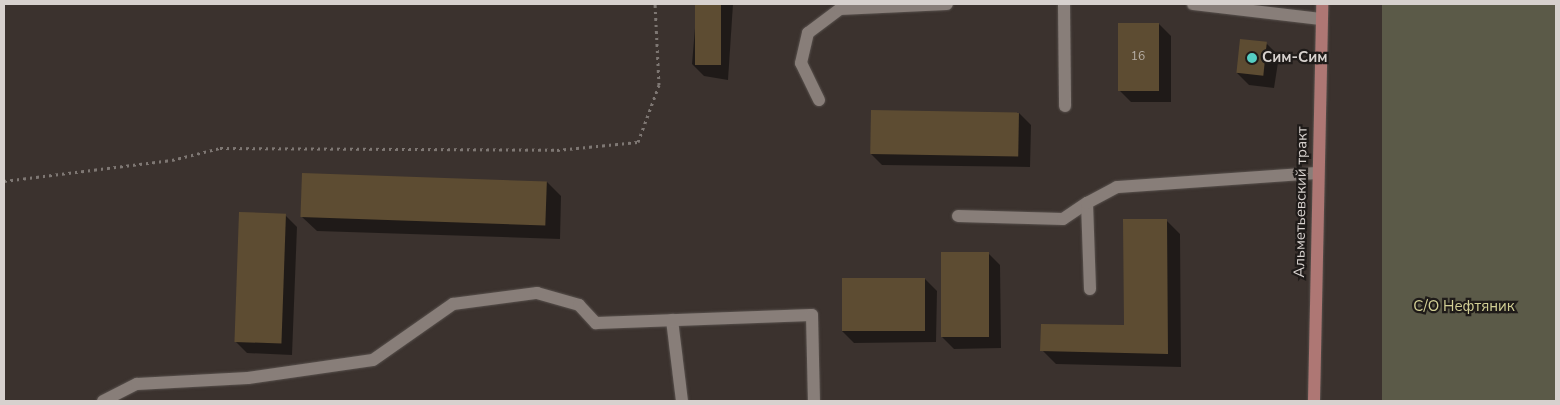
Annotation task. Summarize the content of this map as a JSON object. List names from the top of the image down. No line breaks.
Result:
{"streets":{"main road":["Альметьевский тракт"]},"parks":["С/О Нефтяник"],"places":["Сим-Сим"],"house_numbers":["16"]}
